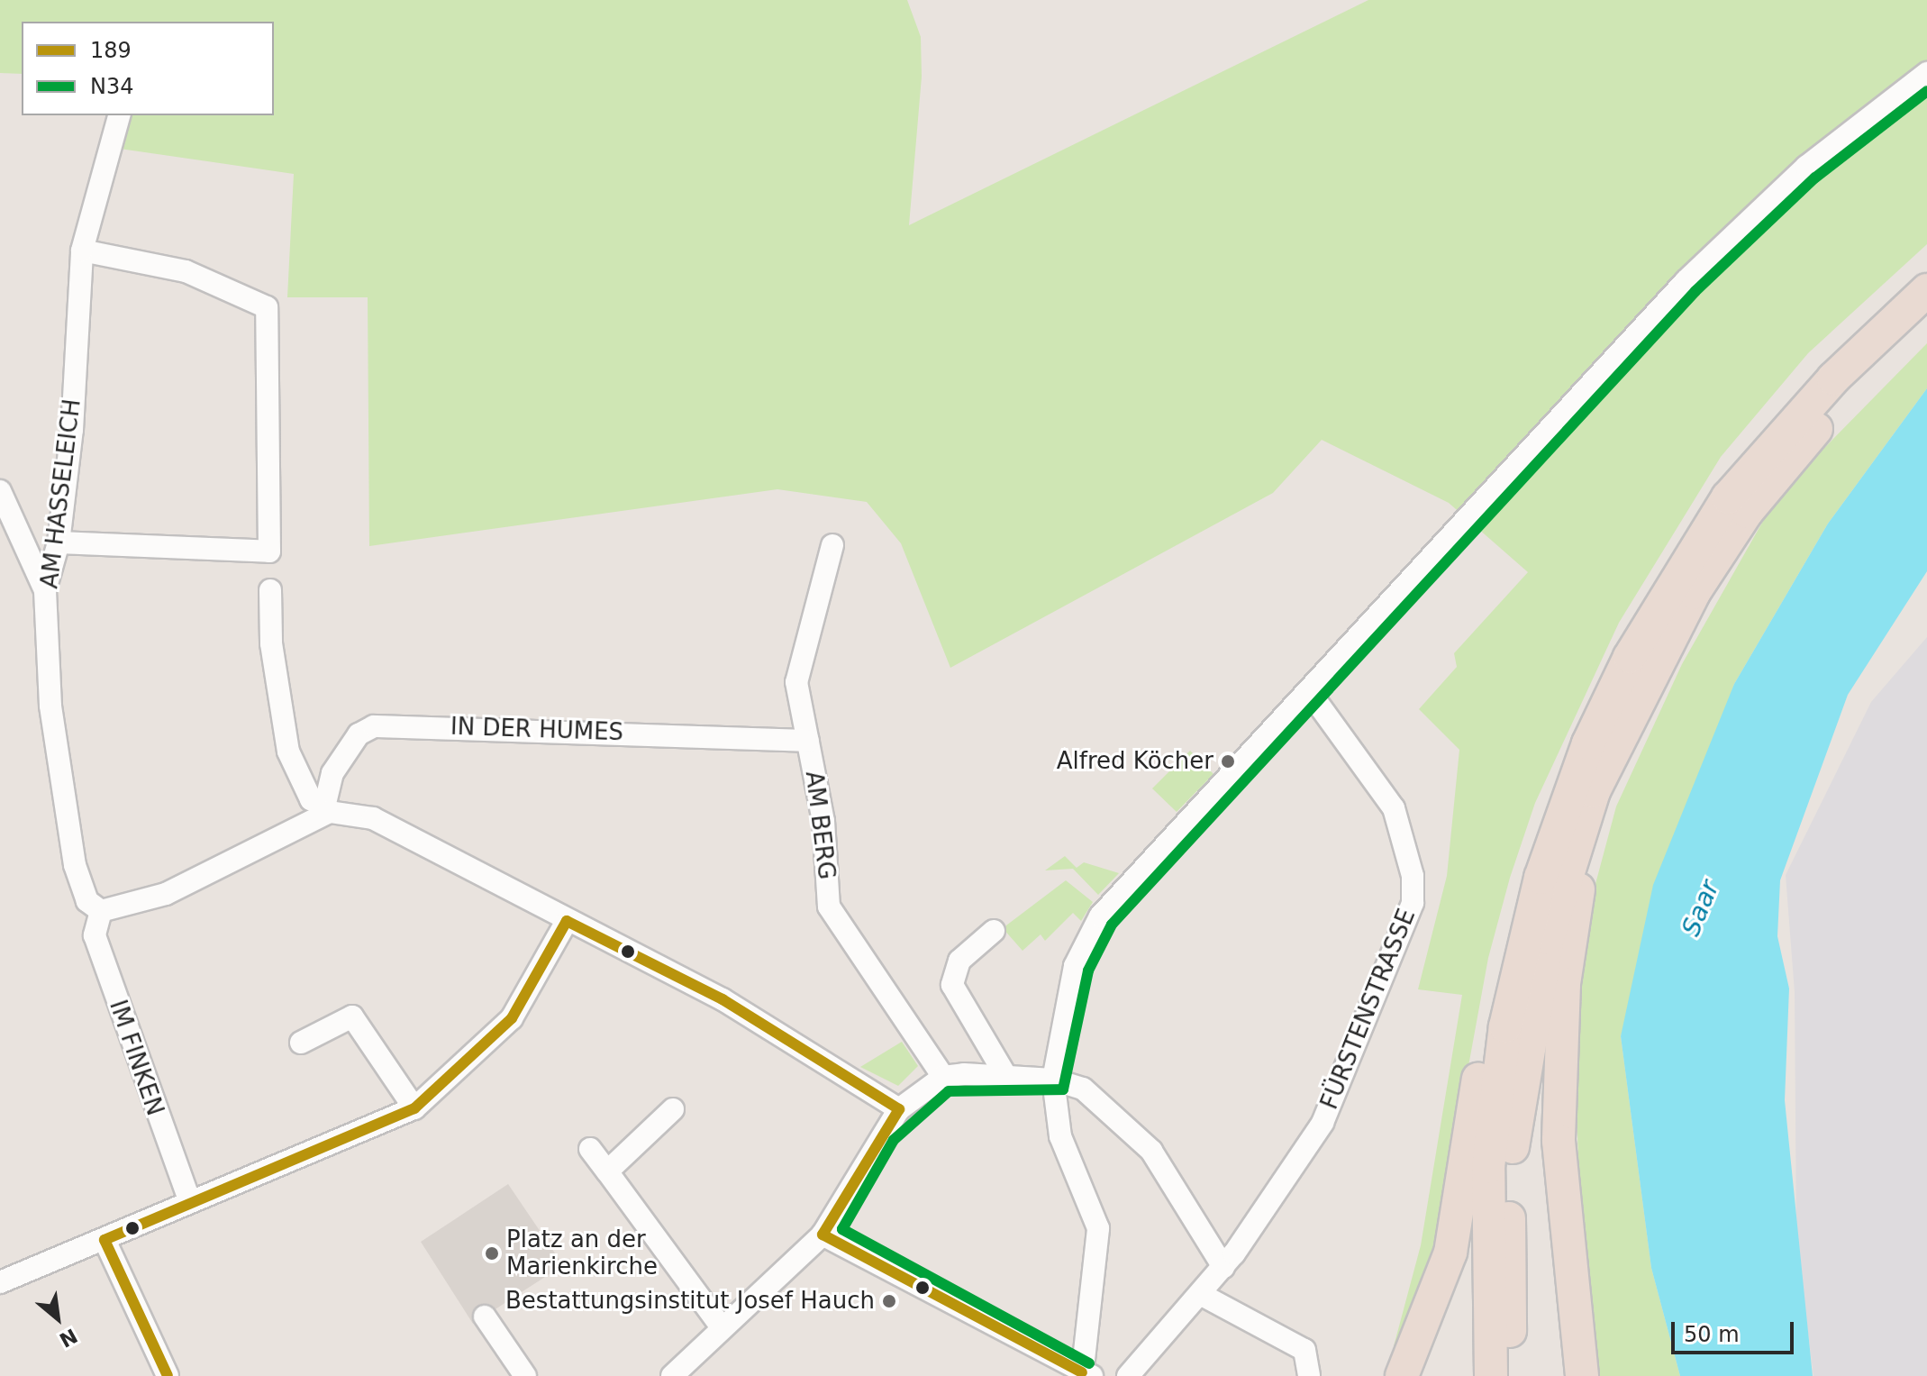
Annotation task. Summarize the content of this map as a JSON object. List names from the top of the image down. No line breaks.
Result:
{"streets":{"street":["AM HASSELEICH","IN DER HUMES","AM BERG","FÜRSTENSTRASSE","IM FINKEN"]},"crossings":[["AM HASSELEICH","IM FINKEN"],["IN DER HUMES","AM BERG"]],"water":["Saar"],"places":["Alfred Köcher","Platz an der Marienkirche","Bestattungsinstitut Josef Hauch"],"lines":["transit line N34","transit line 189"],"legend":["189","N34"],"scale_bar":"50 m","north":"bottom right"}
